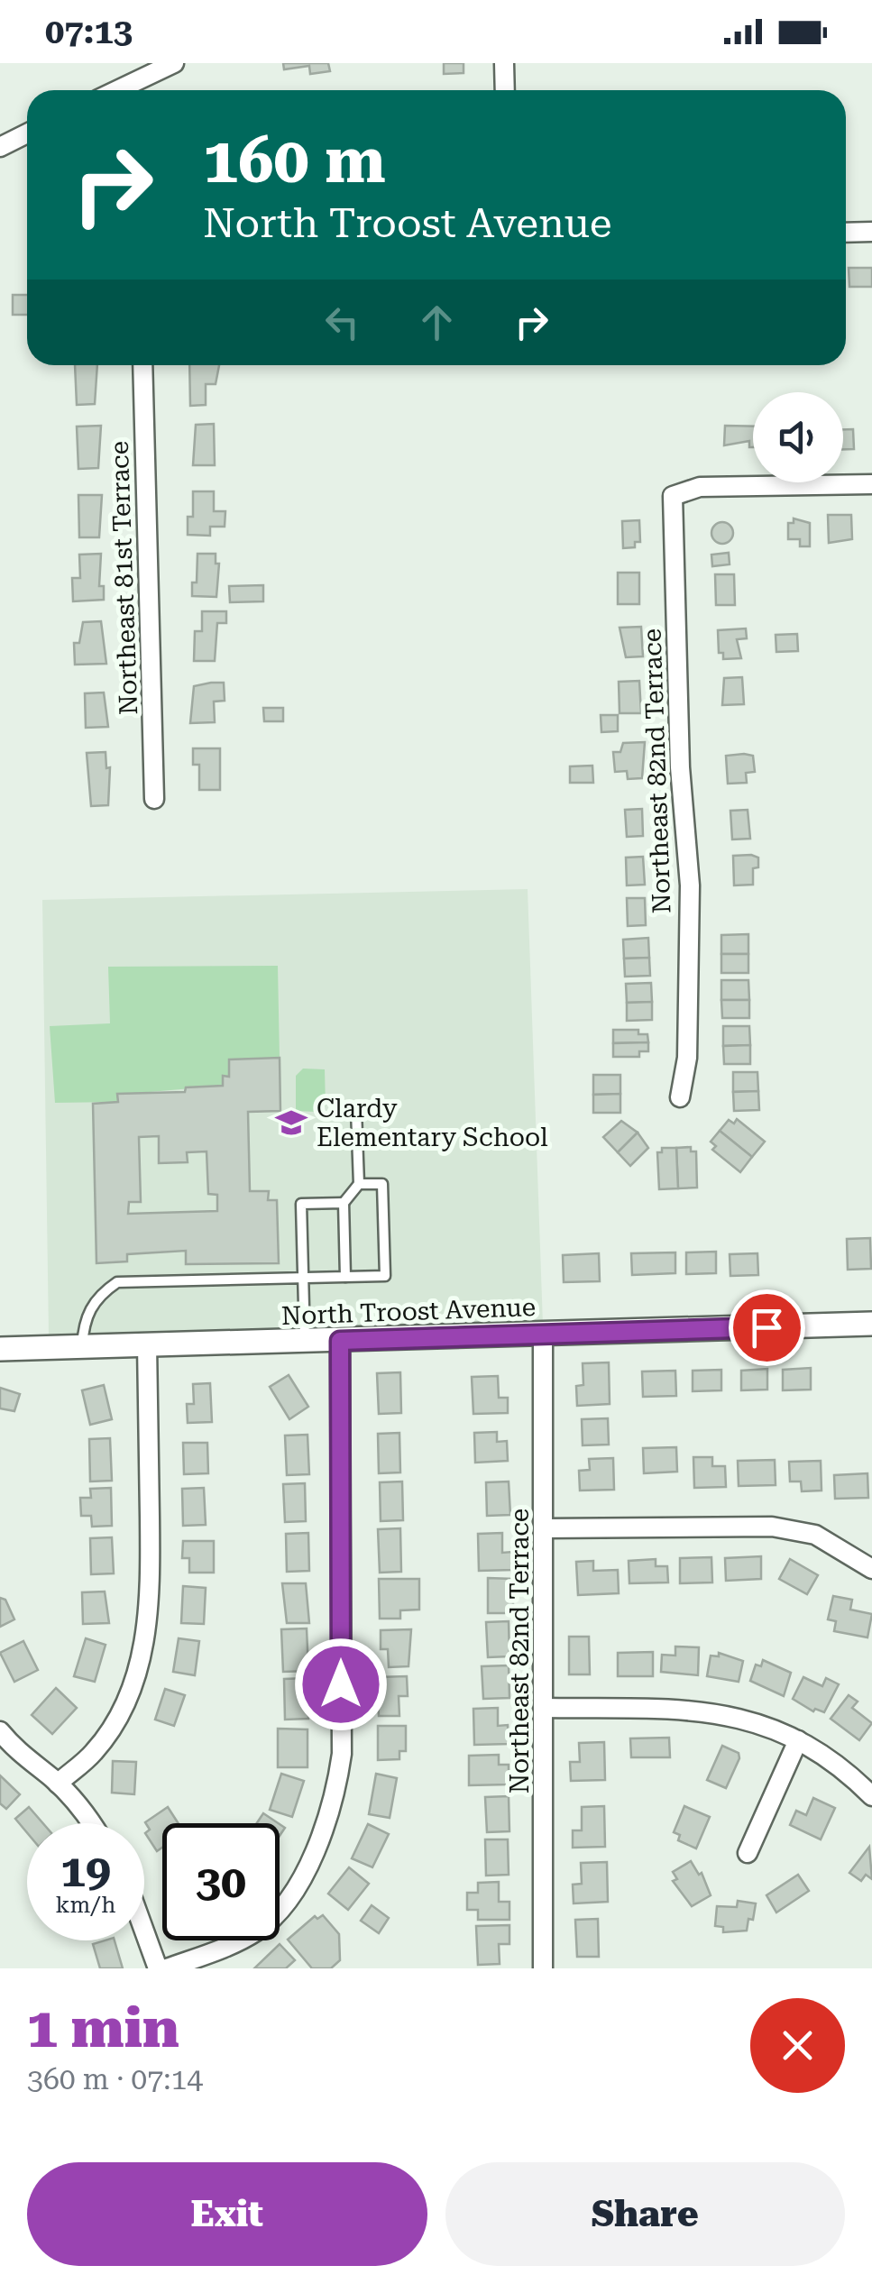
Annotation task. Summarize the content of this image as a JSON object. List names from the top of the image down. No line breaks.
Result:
{"streets":{"street":["Northeast 81st Terrace","Northeast 82nd Terrace","North Troost Avenue"]},"crossings":[["Northeast 82nd Terrace","North Troost Avenue"]],"places":{"school or university":["Clardy Elementary School"]},"page":{"status":"07:13","turn":["160 m","North Troost Avenue"],"speed":"19 km/h","limit":"30","heading":["1 min","360 m · 07:14"],"buttons":["Exit","Share"]}}
